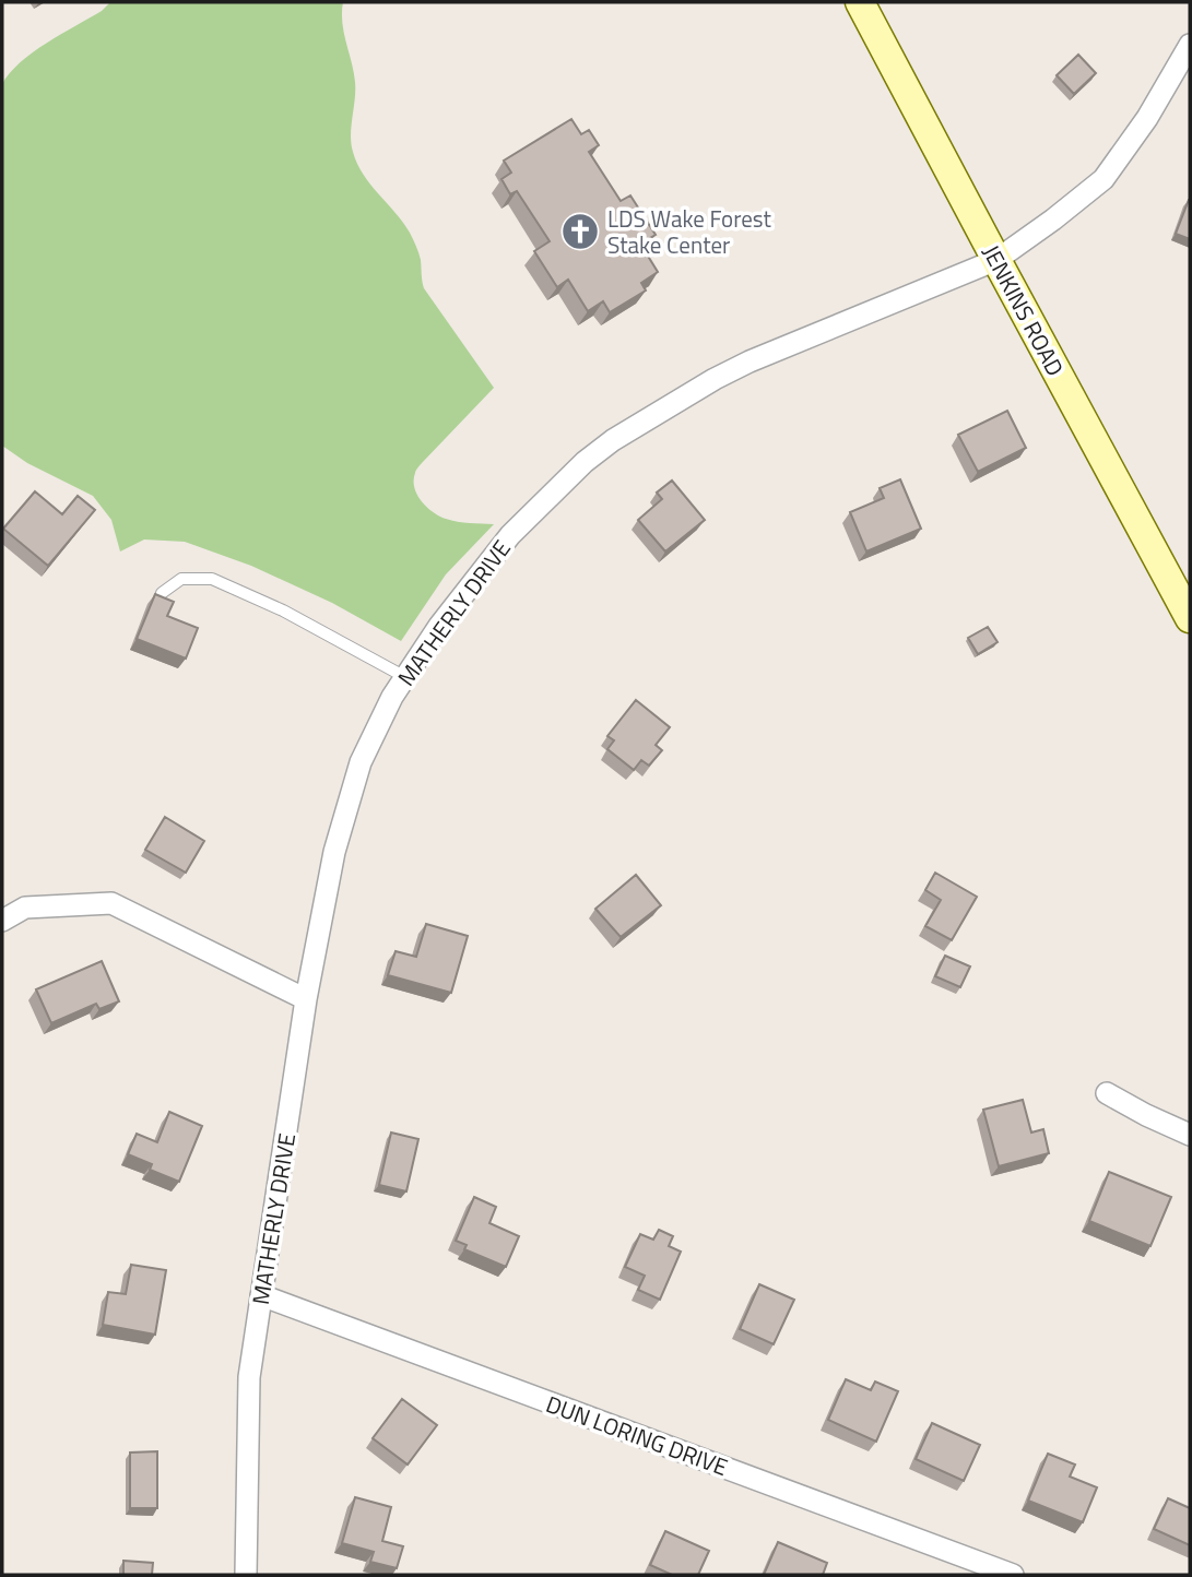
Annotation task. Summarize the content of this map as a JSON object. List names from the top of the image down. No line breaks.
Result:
{"streets":{"street":["JENKINS ROAD","MATHERLY DRIVE","DUN LORING DRIVE"]},"crossings":[["JENKINS ROAD","MATHERLY DRIVE"],["MATHERLY DRIVE","DUN LORING DRIVE"]],"places":{"church":["LDS Wake Forest Stake Center"]}}
